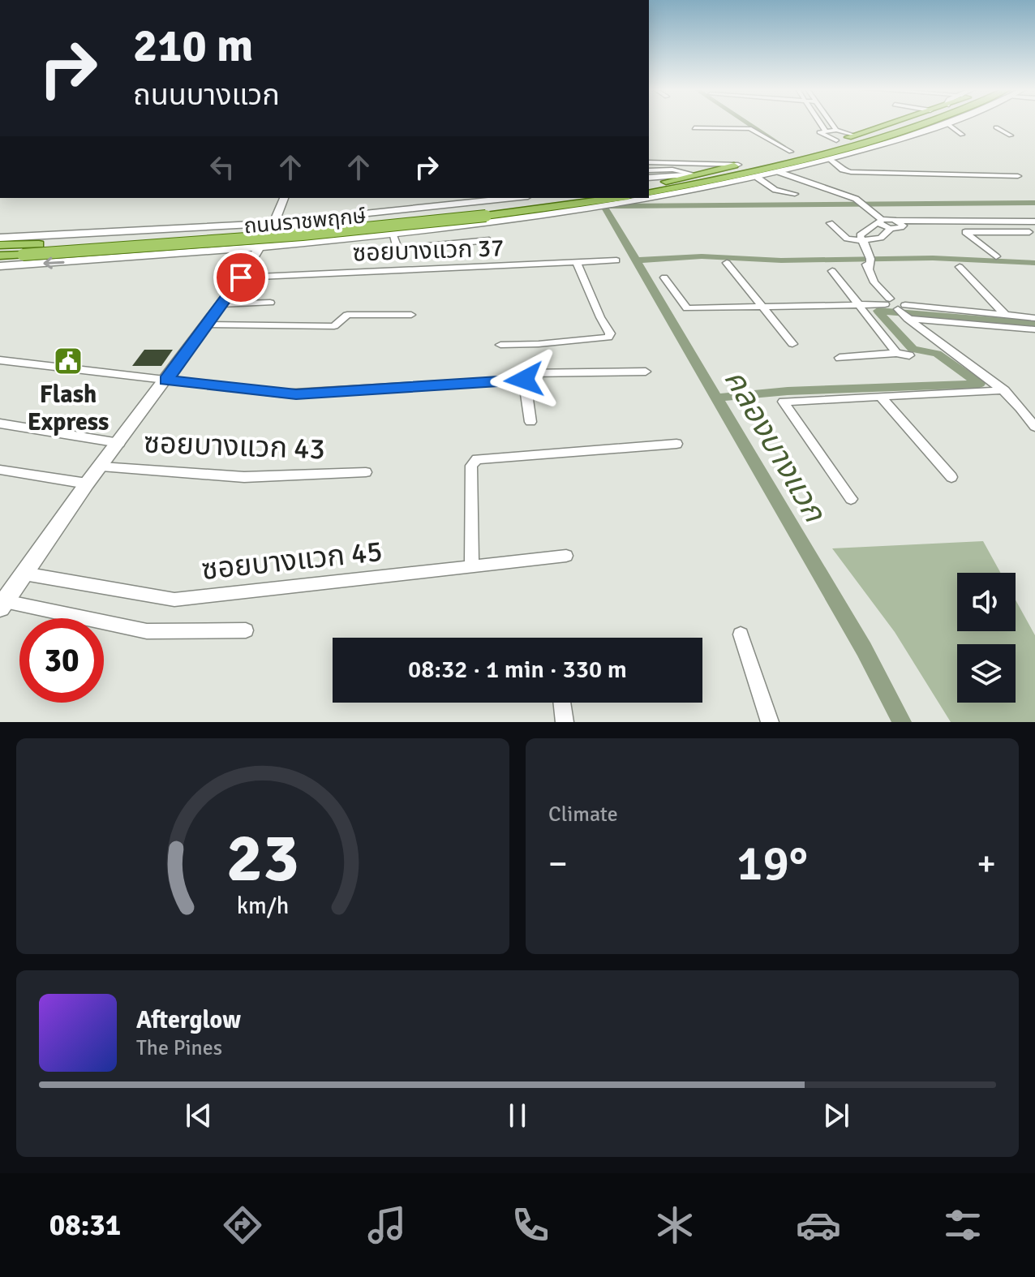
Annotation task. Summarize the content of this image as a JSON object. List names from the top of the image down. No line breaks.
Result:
{"streets":{"main road":["ถนนราชพฤกษ์"],"street":["ซอยบางแวก 37","ซอยบางแวก 43","ซอยบางแวก 45"]},"water":["คลองบางแวก"],"places":{"public building":["Flash Express"]},"page":{"turn":["210 m","ถนนบางแวก"],"limit":"30","trip":"08:32 · 1 min · 330 m","tile":"Climate","heat":["−","19°","+"],"song":["Afterglow","The Pines"],"tabs":"08:31","gauge":["23","km/h"]}}
